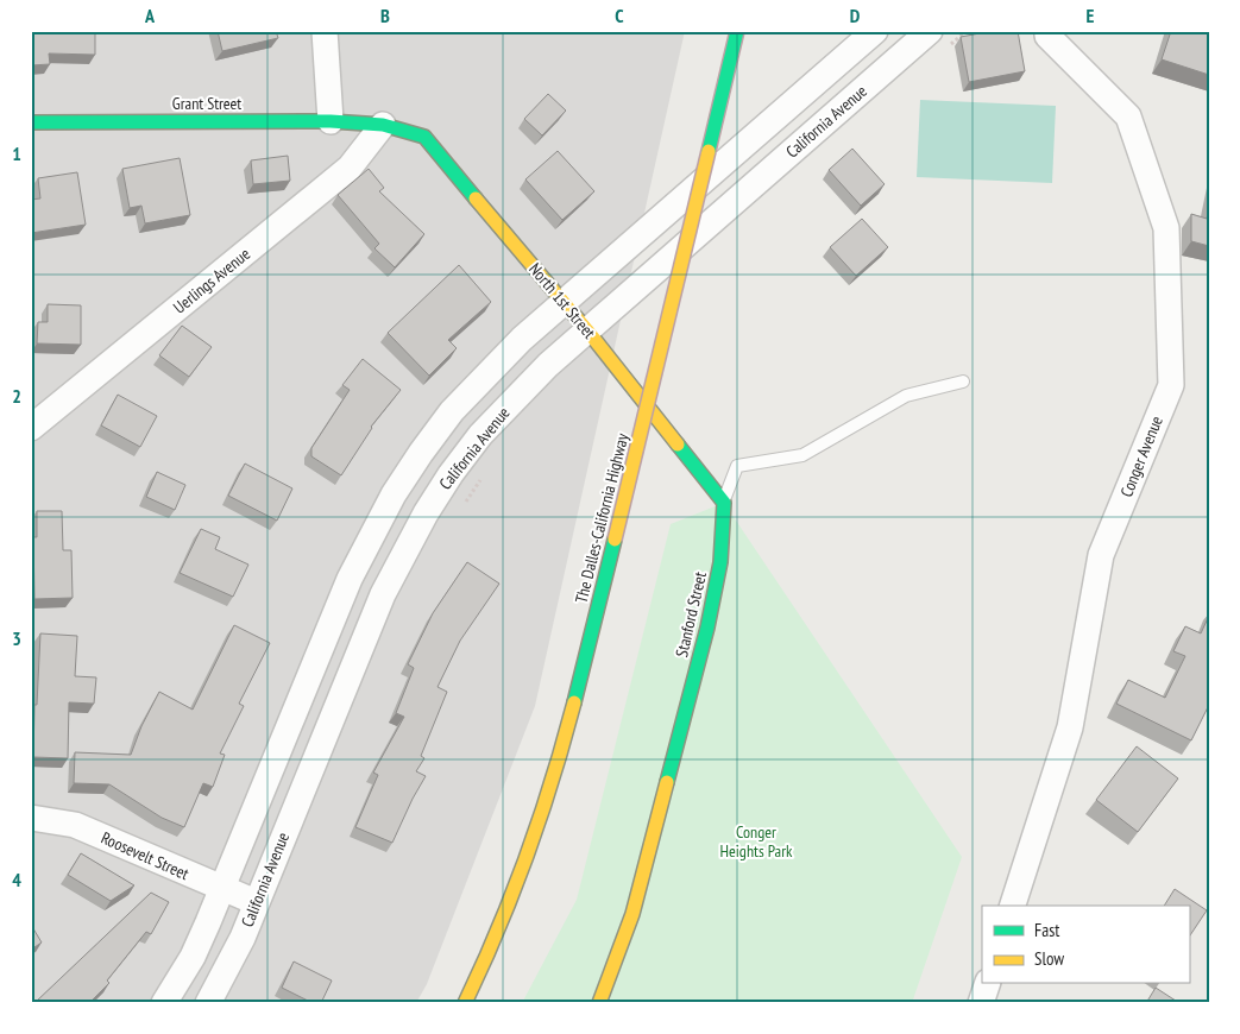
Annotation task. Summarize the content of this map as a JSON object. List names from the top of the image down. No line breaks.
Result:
{"streets":{"main road":["Grant Street","North 1st Street","The Dalles-California Highway","Stanford Street"],"street":["California Avenue","Uerlings Avenue","Conger Avenue","Roosevelt Street"]},"crossings":[["Grant Street","Uerlings Avenue"],["Grant Street","North 1st Street"],["California Avenue","North 1st Street"],["California Avenue","Roosevelt Street"],["Uerlings Avenue","North 1st Street"],["North 1st Street","Stanford Street"]],"parks":["Conger Heights Park"],"legend":["Fast","Slow"],"grid":{"columns":["A","B","C","D","E"],"rows":["1","2","3","4"]}}
